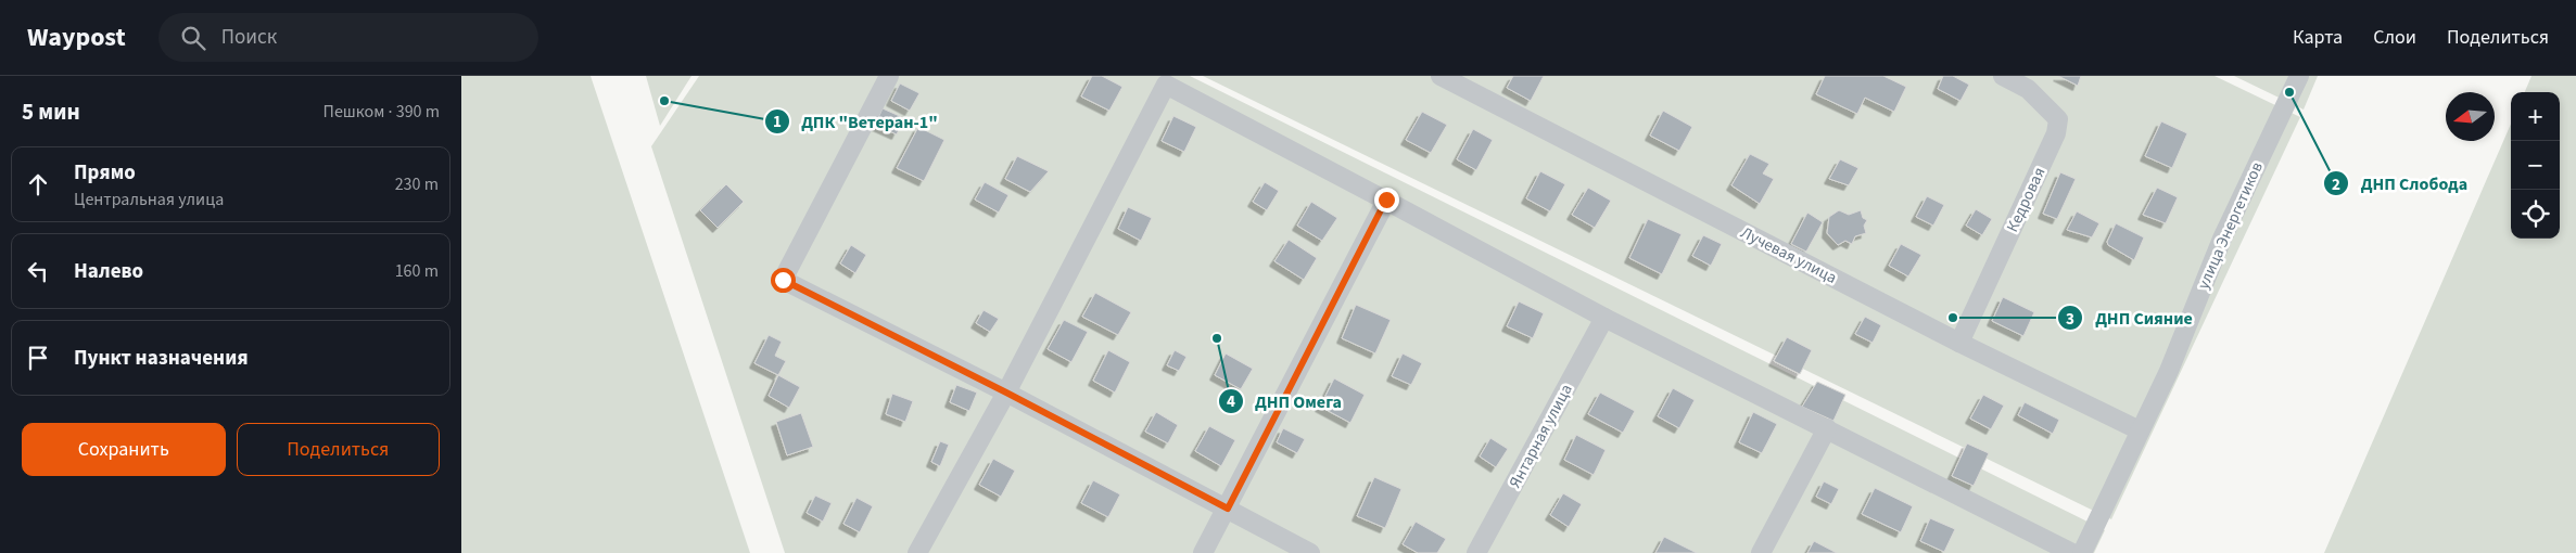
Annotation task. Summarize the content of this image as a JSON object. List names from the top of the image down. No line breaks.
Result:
{"streets":{"street":["Кедровая","улица Энергетиков","Лучевая улица","Янтарная улица"]},"crossings":[["Кедровая","Лучевая улица"],["улица Энергетиков","Лучевая улица"]],"places":["ДНП Слобода","ДПК \"Ветеран-1\"","ДНП Сияние","ДНП Омега"],"north":"left","page":{"header":"Waypost","search":"Поиск","nav":["Карта","Слои","Поделиться"],"heading":["5 мин","Пешком · 390 m"],"map_buttons":["+","−"],"list":[["Прямо","Центральная улица","230 m"],["Налево","160 m"],"Пункт назначения"],"buttons":["Сохранить","Поделиться"]}}
